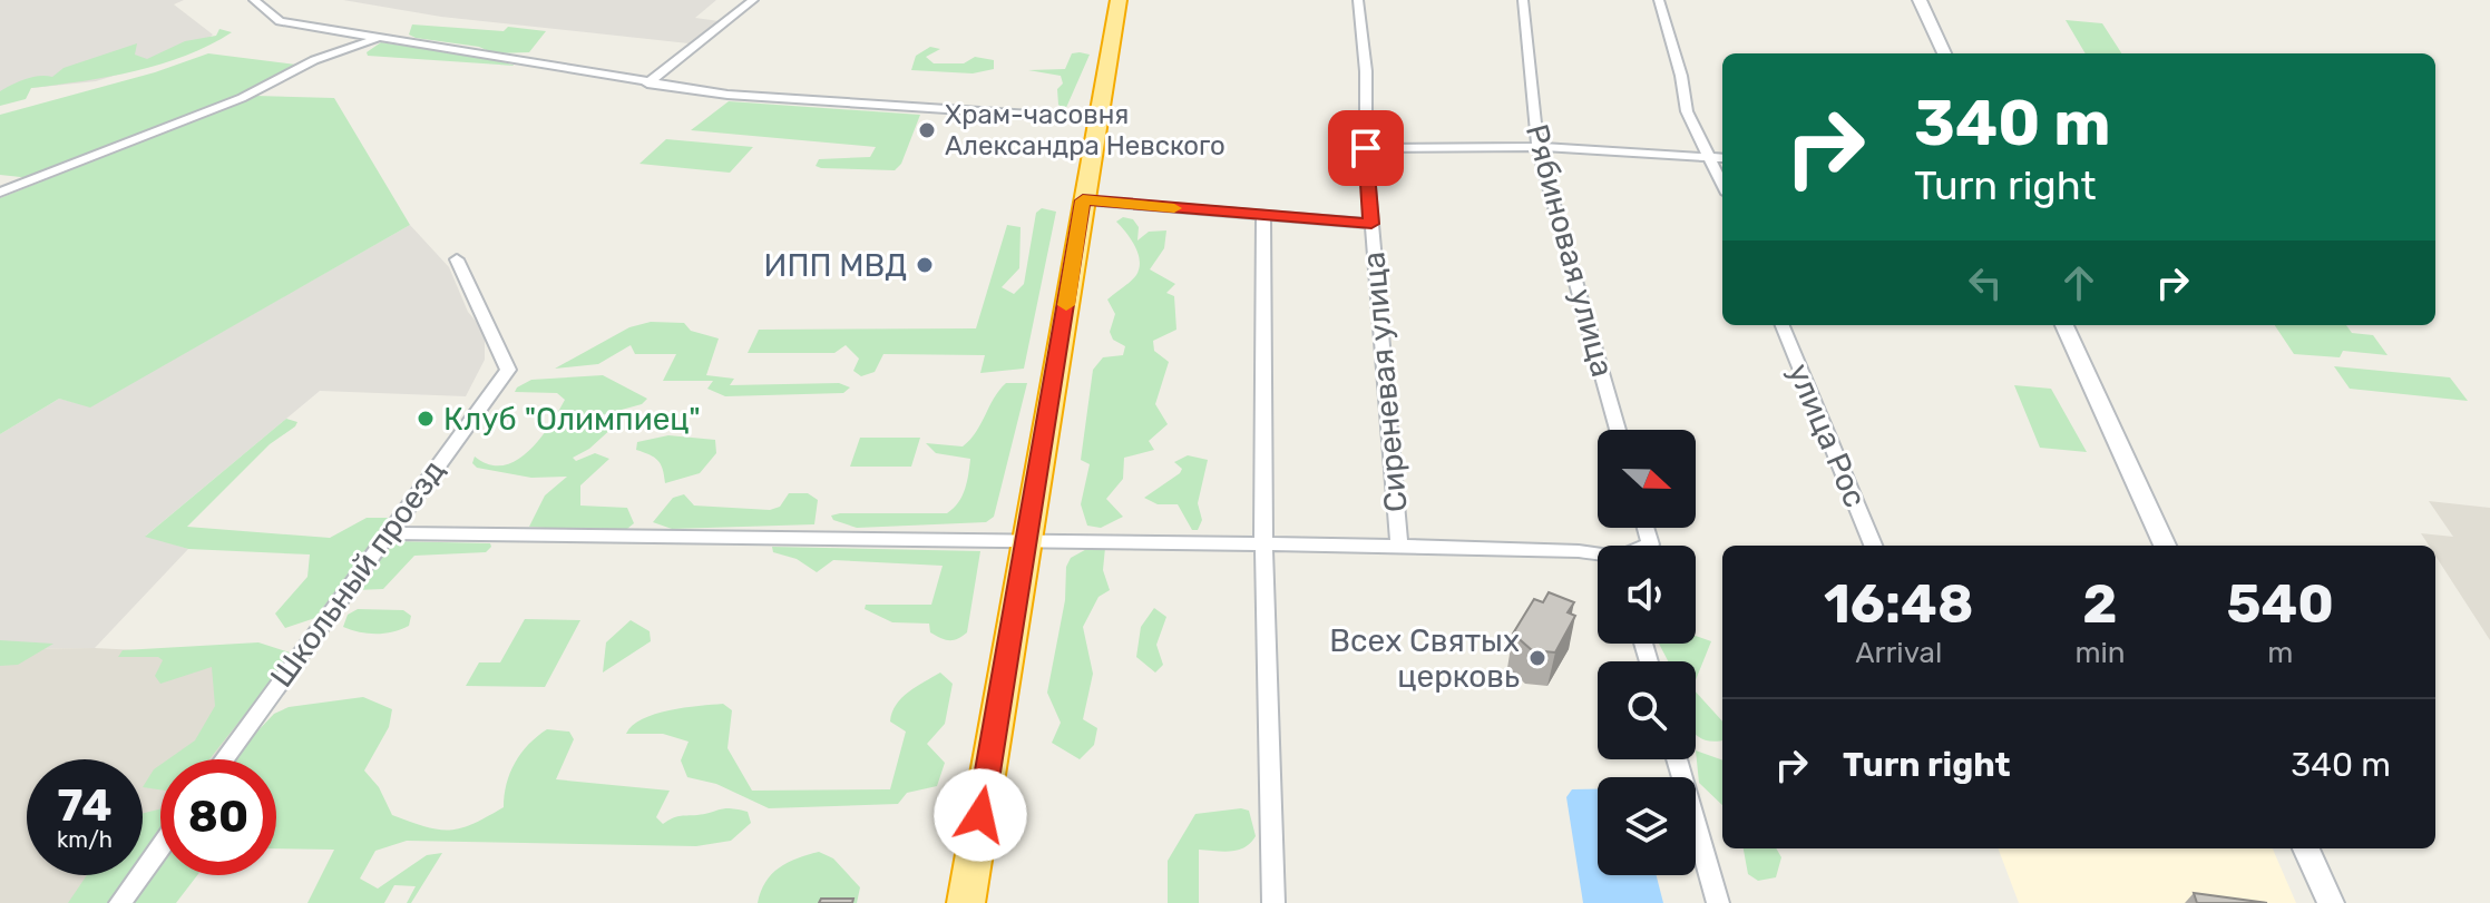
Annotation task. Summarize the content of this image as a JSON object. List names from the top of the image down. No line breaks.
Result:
{"streets":{"street":["Рябиновая улица","Сиреневая улица","улица Рос","Школьный проезд"]},"places":["Храм-часовня Александра Невского","ИПП МВД","Клуб \"Олимпиец\"","Всех Святых церковь"],"north":"right","page":{"turn":["340 m","Turn right"],"eta":["16:48","Arrival","2","min","540","m"],"list":[{"name":"Turn right","value":"340 m"}],"speed":"74 km/h","limit":"80"}}
